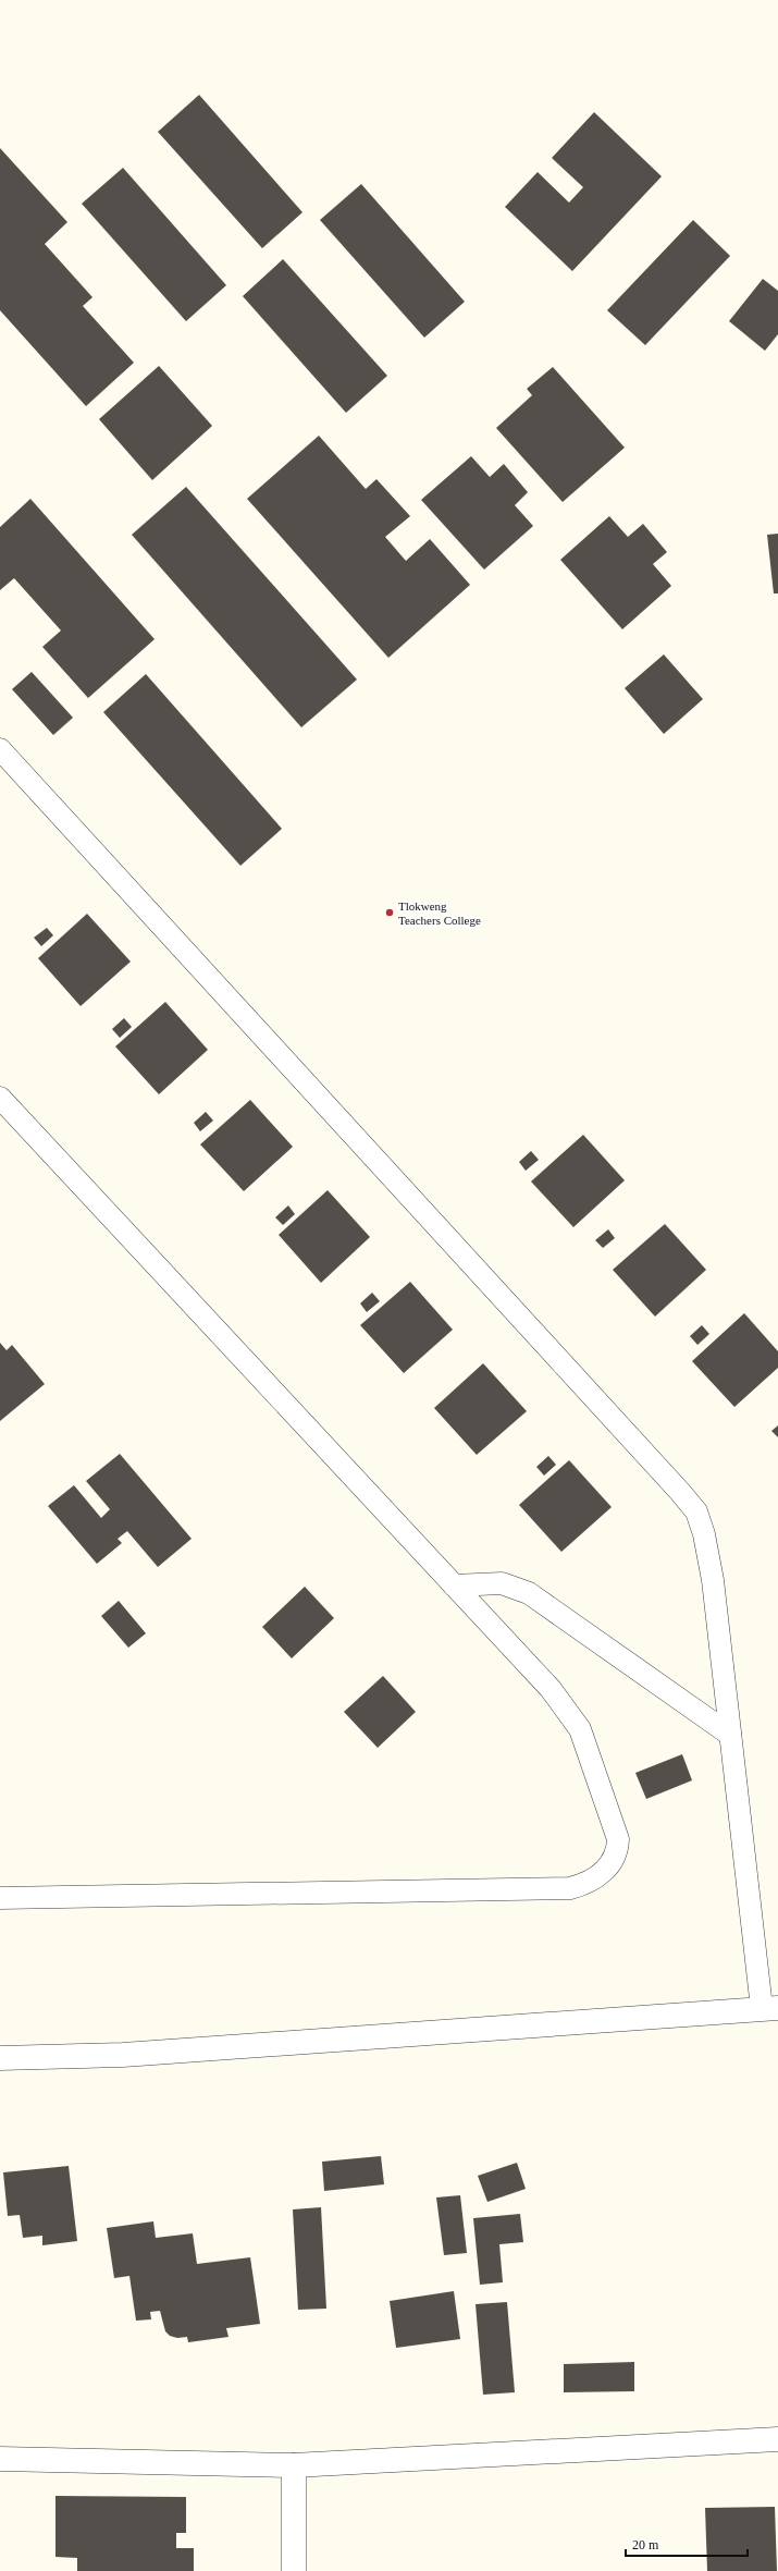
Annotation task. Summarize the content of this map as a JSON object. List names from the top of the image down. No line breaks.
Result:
{"places":["Tlokweng Teachers College"],"scale_bar":"20 m"}
